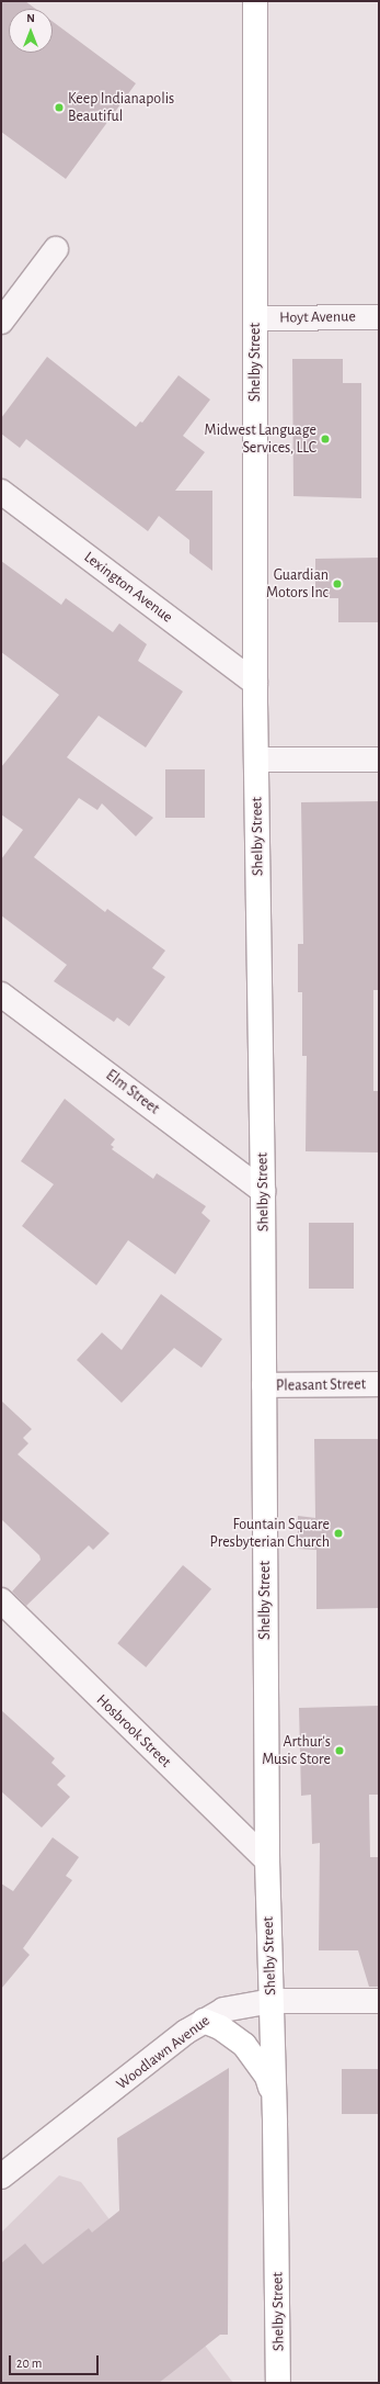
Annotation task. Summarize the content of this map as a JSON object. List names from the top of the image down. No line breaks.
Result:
{"streets":{"main road":["Shelby Street"],"street":["Hoyt Avenue","Lexington Avenue","Elm Street","Pleasant Street","Hosbrook Street","Woodlawn Avenue"]},"crossings":[["Hoyt Avenue","Shelby Street"],["Shelby Street","Lexington Avenue"],["Shelby Street","Elm Street"],["Shelby Street","Pleasant Street"],["Shelby Street","Hosbrook Street"],["Shelby Street","Woodlawn Avenue"]],"places":["Keep Indianapolis Beautiful","Midwest Language Services, LLC","Guardian Motors Inc","Fountain Square Presbyterian Church","Arthur's Music Store"],"scale_bar":"20 m","north":"top"}
